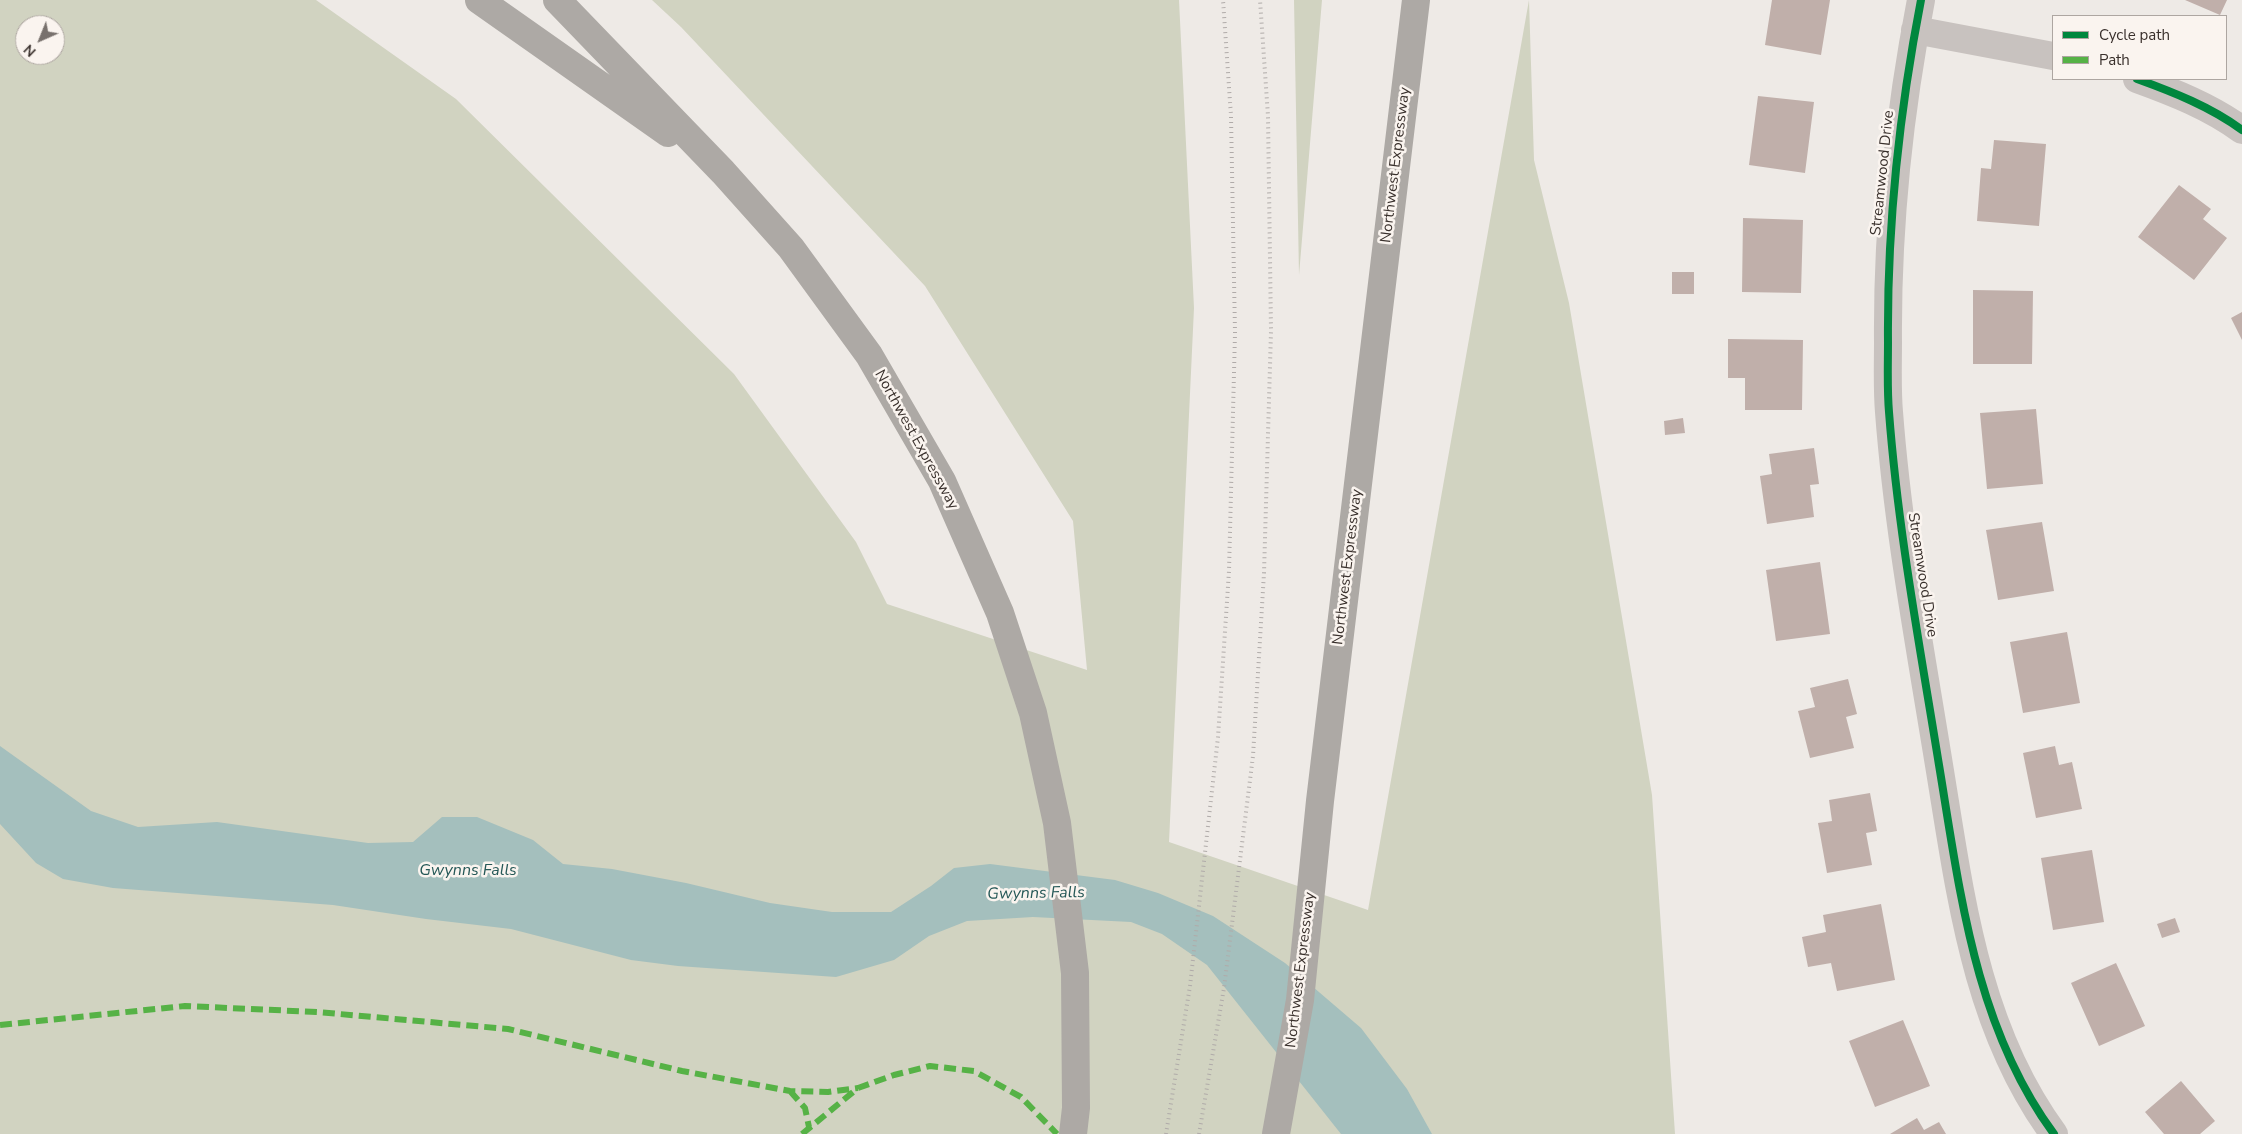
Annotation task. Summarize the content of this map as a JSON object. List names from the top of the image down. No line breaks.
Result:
{"streets":{"highway":["Northwest Expressway"],"street":["Streamwood Drive"]},"water":["Gwynns Falls"],"legend":["Cycle path","Path"],"north":"bottom left"}
